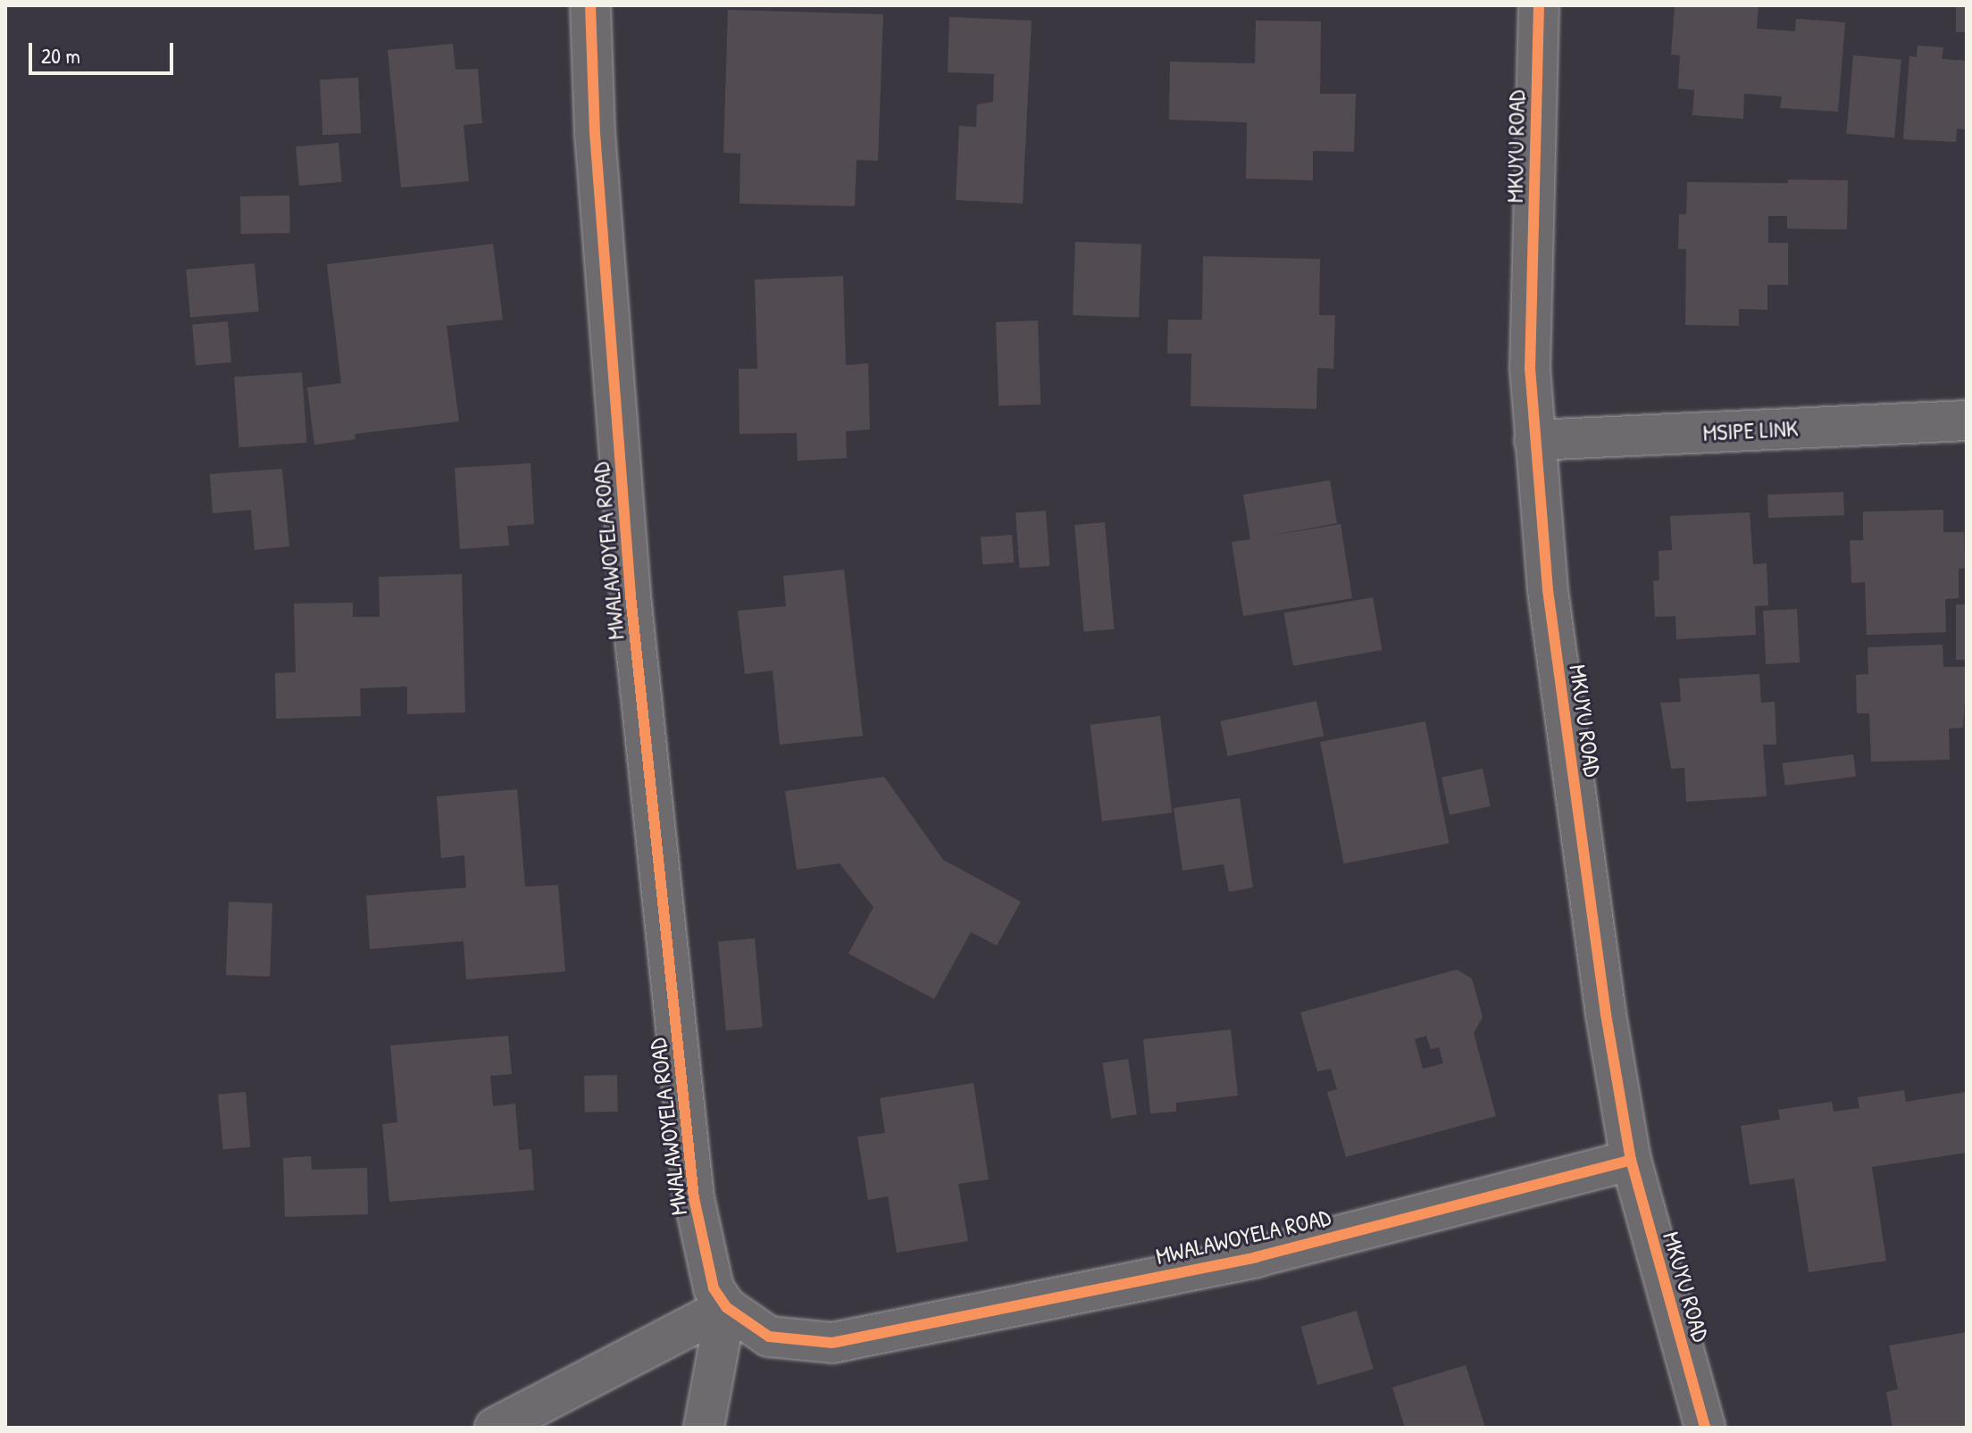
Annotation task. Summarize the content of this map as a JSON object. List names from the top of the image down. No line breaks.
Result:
{"streets":{"street":["MKUYU ROAD","MSIPE LINK","MWALAWOYELA ROAD"]},"crossings":[["MKUYU ROAD","MSIPE LINK"],["MKUYU ROAD","MWALAWOYELA ROAD"]],"scale_bar":"20 m"}
